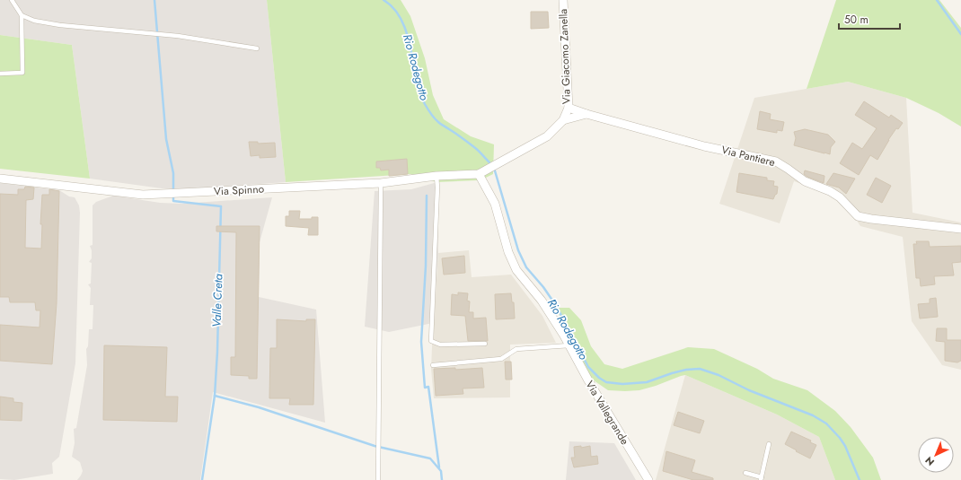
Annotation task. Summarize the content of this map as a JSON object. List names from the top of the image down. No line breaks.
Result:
{"streets":{"street":["Via Giacomo Zanella","Via Pantiere","Via Spinno","Via Vallegrande"]},"crossings":[["Via Giacomo Zanella","Via Pantiere"],["Via Giacomo Zanella","Via Spinno"],["Via Giacomo Zanella","Via Vallegrande"],["Via Spinno","Via Vallegrande"]],"water":["Rio Rodegotto","Valle Creta"],"scale_bar":"50 m","north":"bottom left"}
